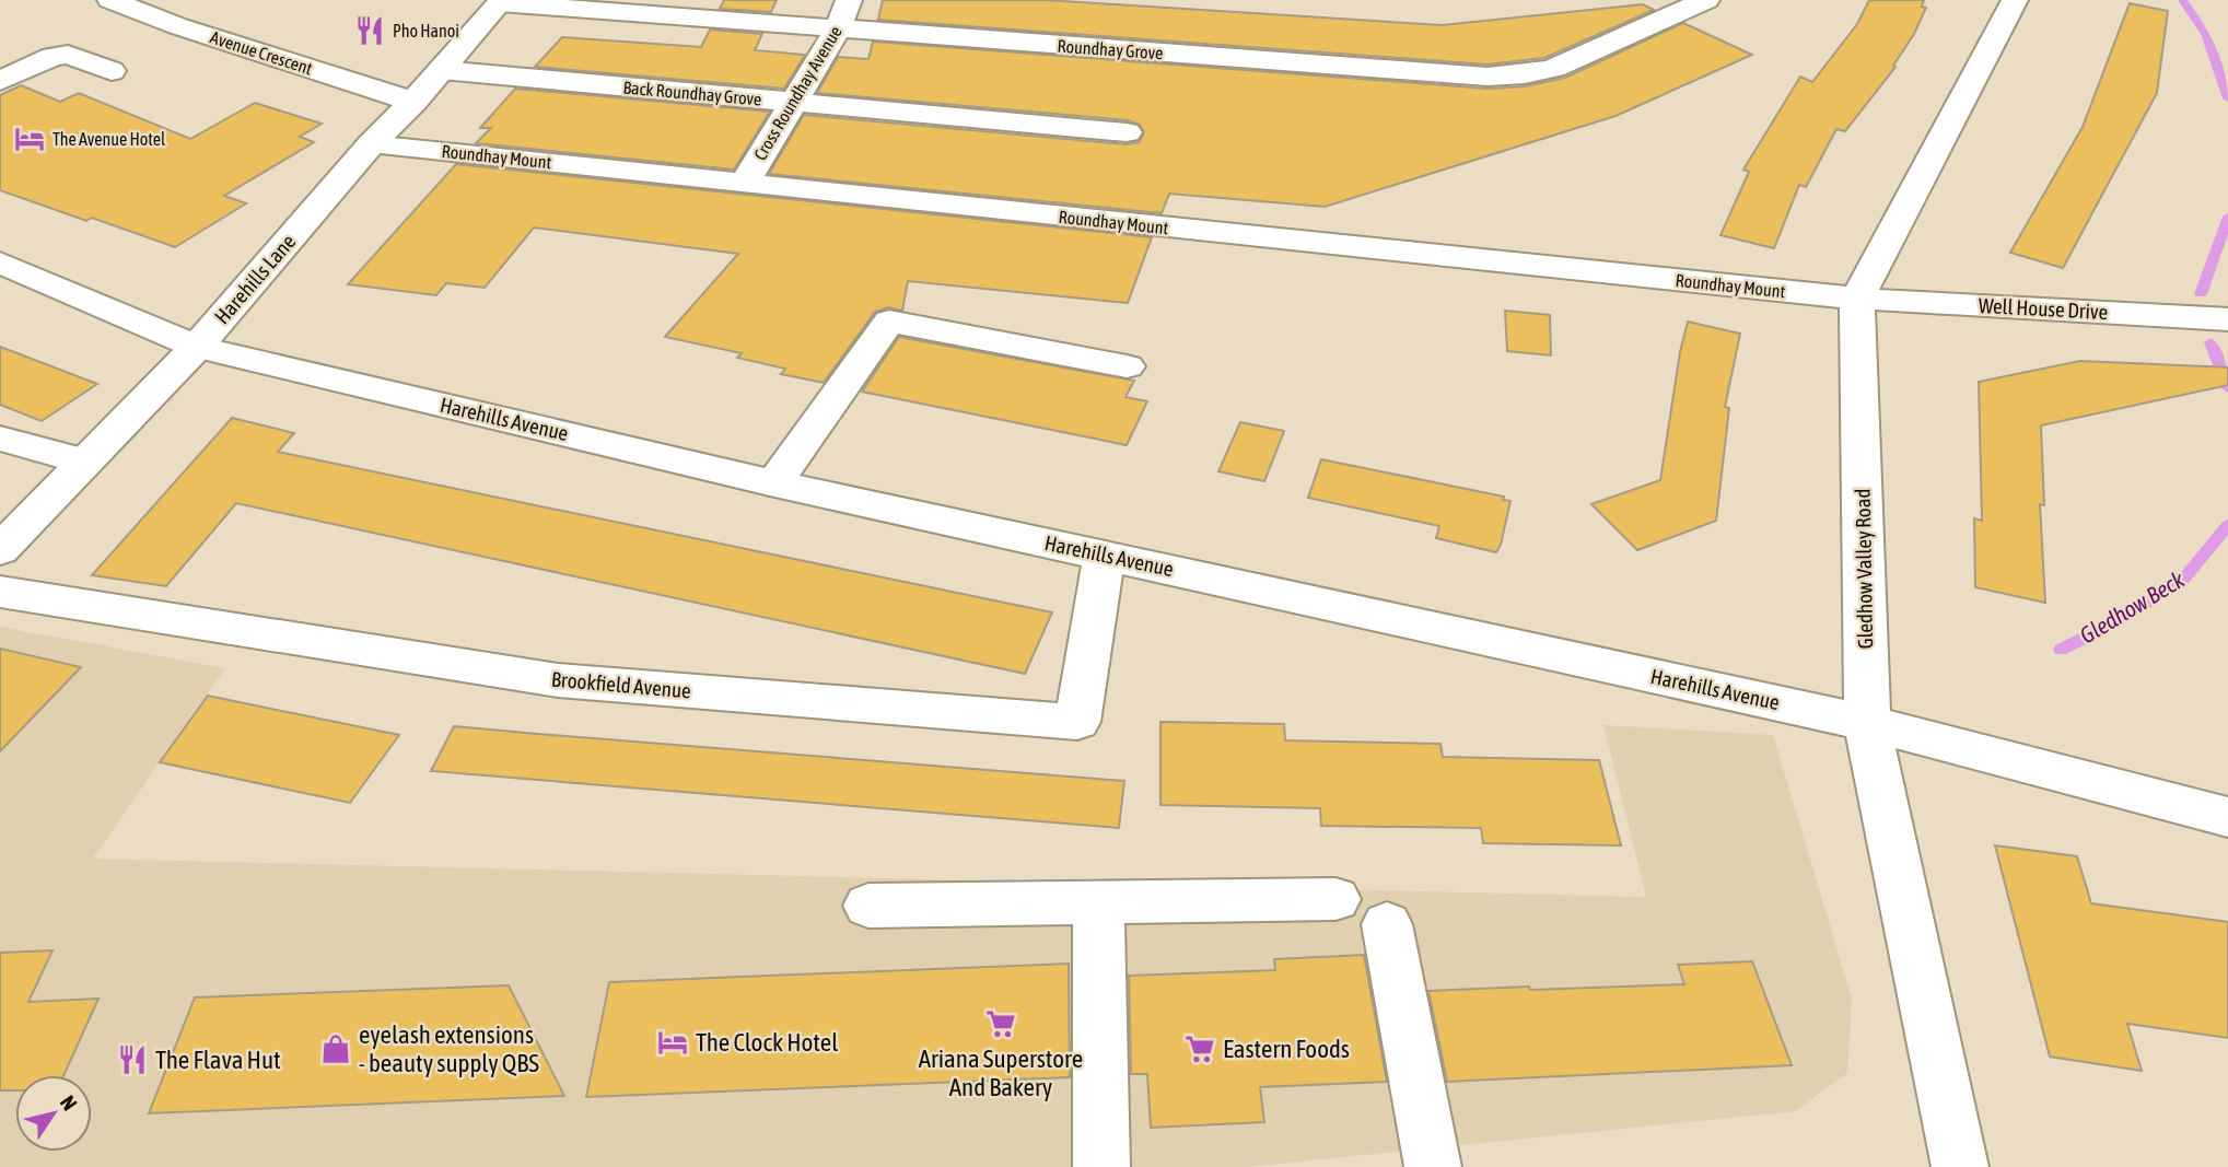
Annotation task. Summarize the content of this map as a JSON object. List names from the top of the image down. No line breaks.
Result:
{"streets":{"street":["Roundhay Grove","Avenue Crescent","Back Roundhay Grove","Cross Roundhay Avenue","Roundhay Mount","Harehills Lane","Well House Drive","Harehills Avenue","Gledhow Valley Road","Brookfield Avenue"]},"crossings":[["Roundhay Grove","Cross Roundhay Avenue"],["Roundhay Grove","Harehills Lane"],["Avenue Crescent","Harehills Lane"],["Back Roundhay Grove","Cross Roundhay Avenue"],["Back Roundhay Grove","Harehills Lane"],["Cross Roundhay Avenue","Roundhay Mount"],["Roundhay Mount","Harehills Lane"],["Roundhay Mount","Well House Drive"],["Roundhay Mount","Gledhow Valley Road"],["Harehills Lane","Harehills Avenue"],["Well House Drive","Gledhow Valley Road"],["Harehills Avenue","Gledhow Valley Road"],["Harehills Avenue","Brookfield Avenue"]],"water":["Gledhow Beck"],"places":{"restaurant":["Pho Hanoi","The Flava Hut"],"hotel":["The Avenue Hotel","The Clock Hotel"],"supermarket":["Ariana Superstore And Bakery","Eastern Foods"],"shop":["eyelash extensions - beauty supply QBS"]},"north":"top right"}
